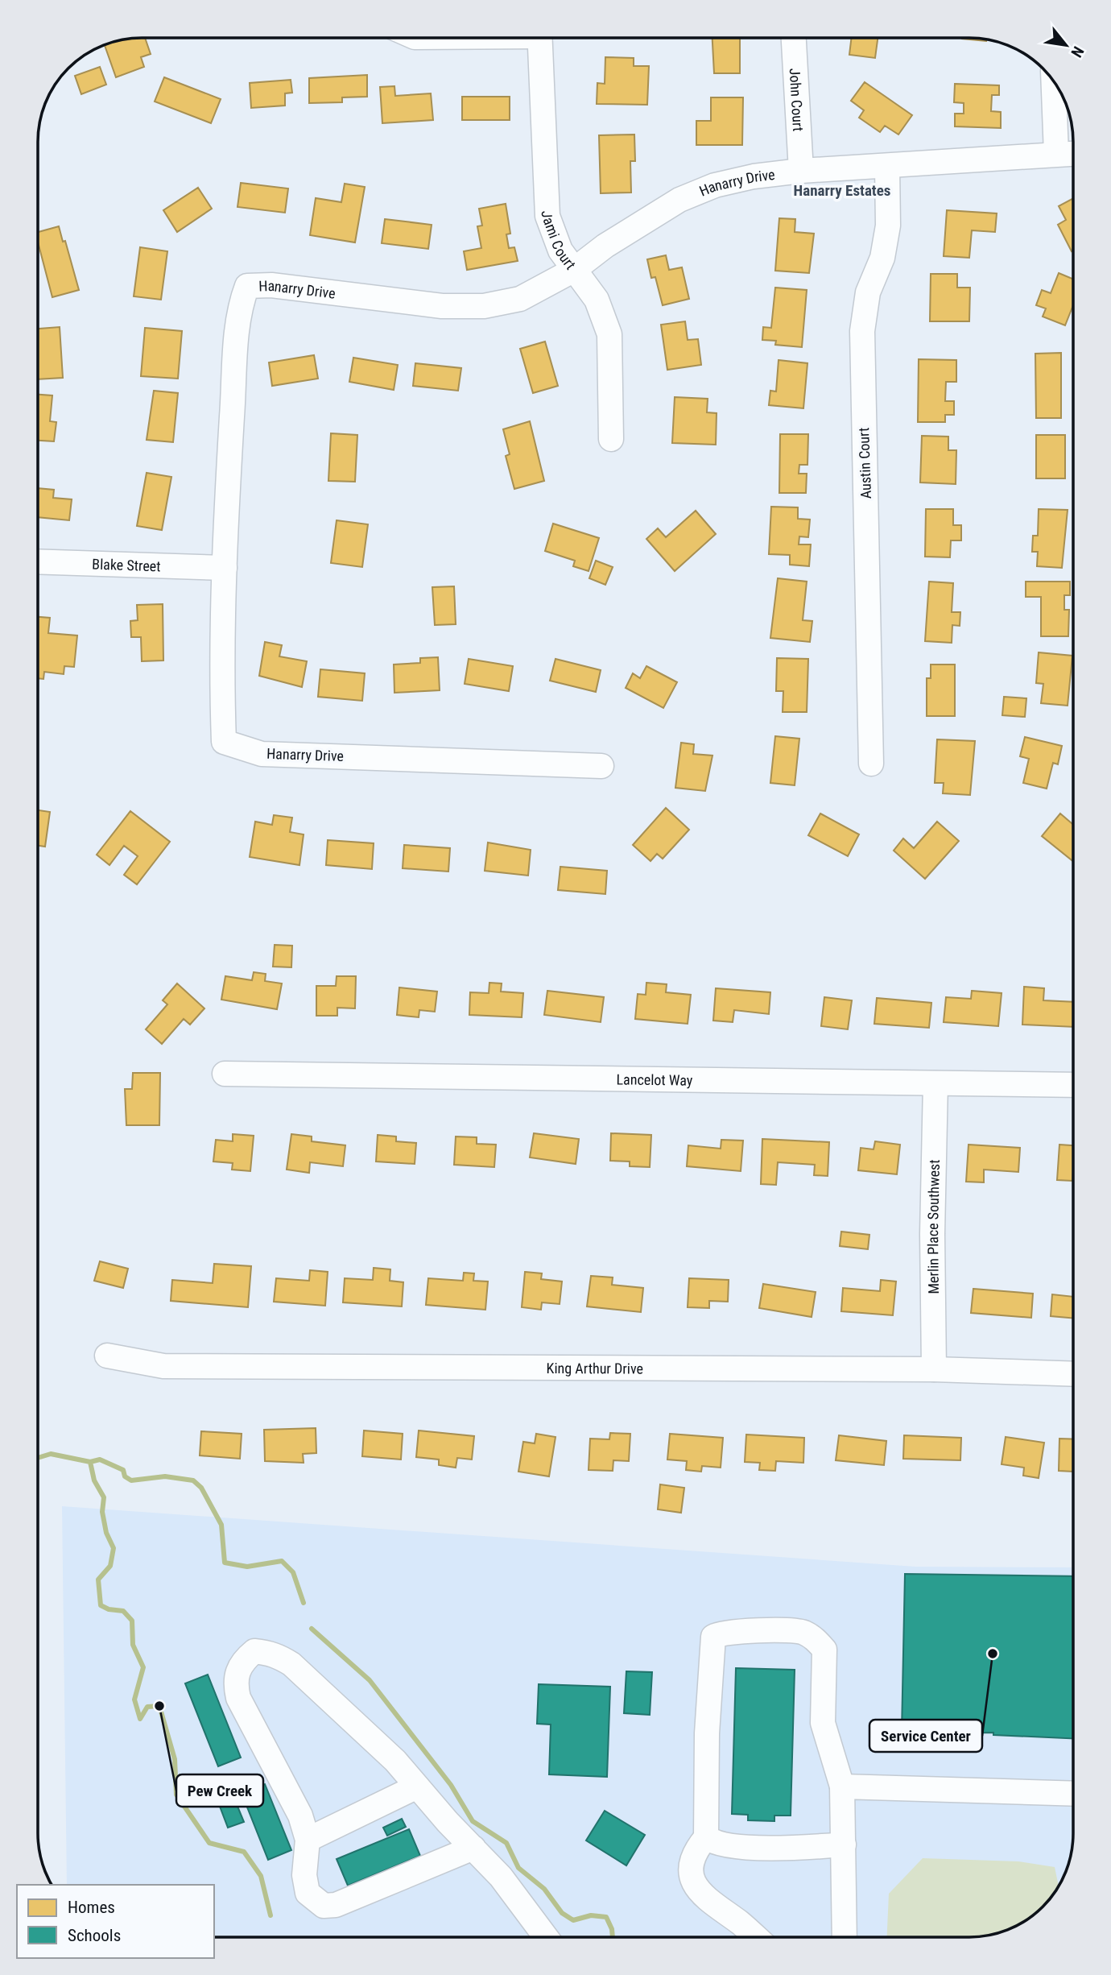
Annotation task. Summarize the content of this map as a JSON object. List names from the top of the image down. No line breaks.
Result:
{"streets":{"street":["John Court","Hanarry Drive","Jami Court","Austin Court","Blake Street","Lancelot Way","Merlin Place Southwest","King Arthur Drive"]},"crossings":[["John Court","Hanarry Drive"],["Hanarry Drive","Jami Court"],["Hanarry Drive","Austin Court"],["Hanarry Drive","Blake Street"],["Lancelot Way","Merlin Place Southwest"],["Merlin Place Southwest","King Arthur Drive"]],"districts":["Hanarry Estates"],"places":["Service Center","Pew Creek"],"legend":["Homes","Schools"],"north":"bottom right"}
